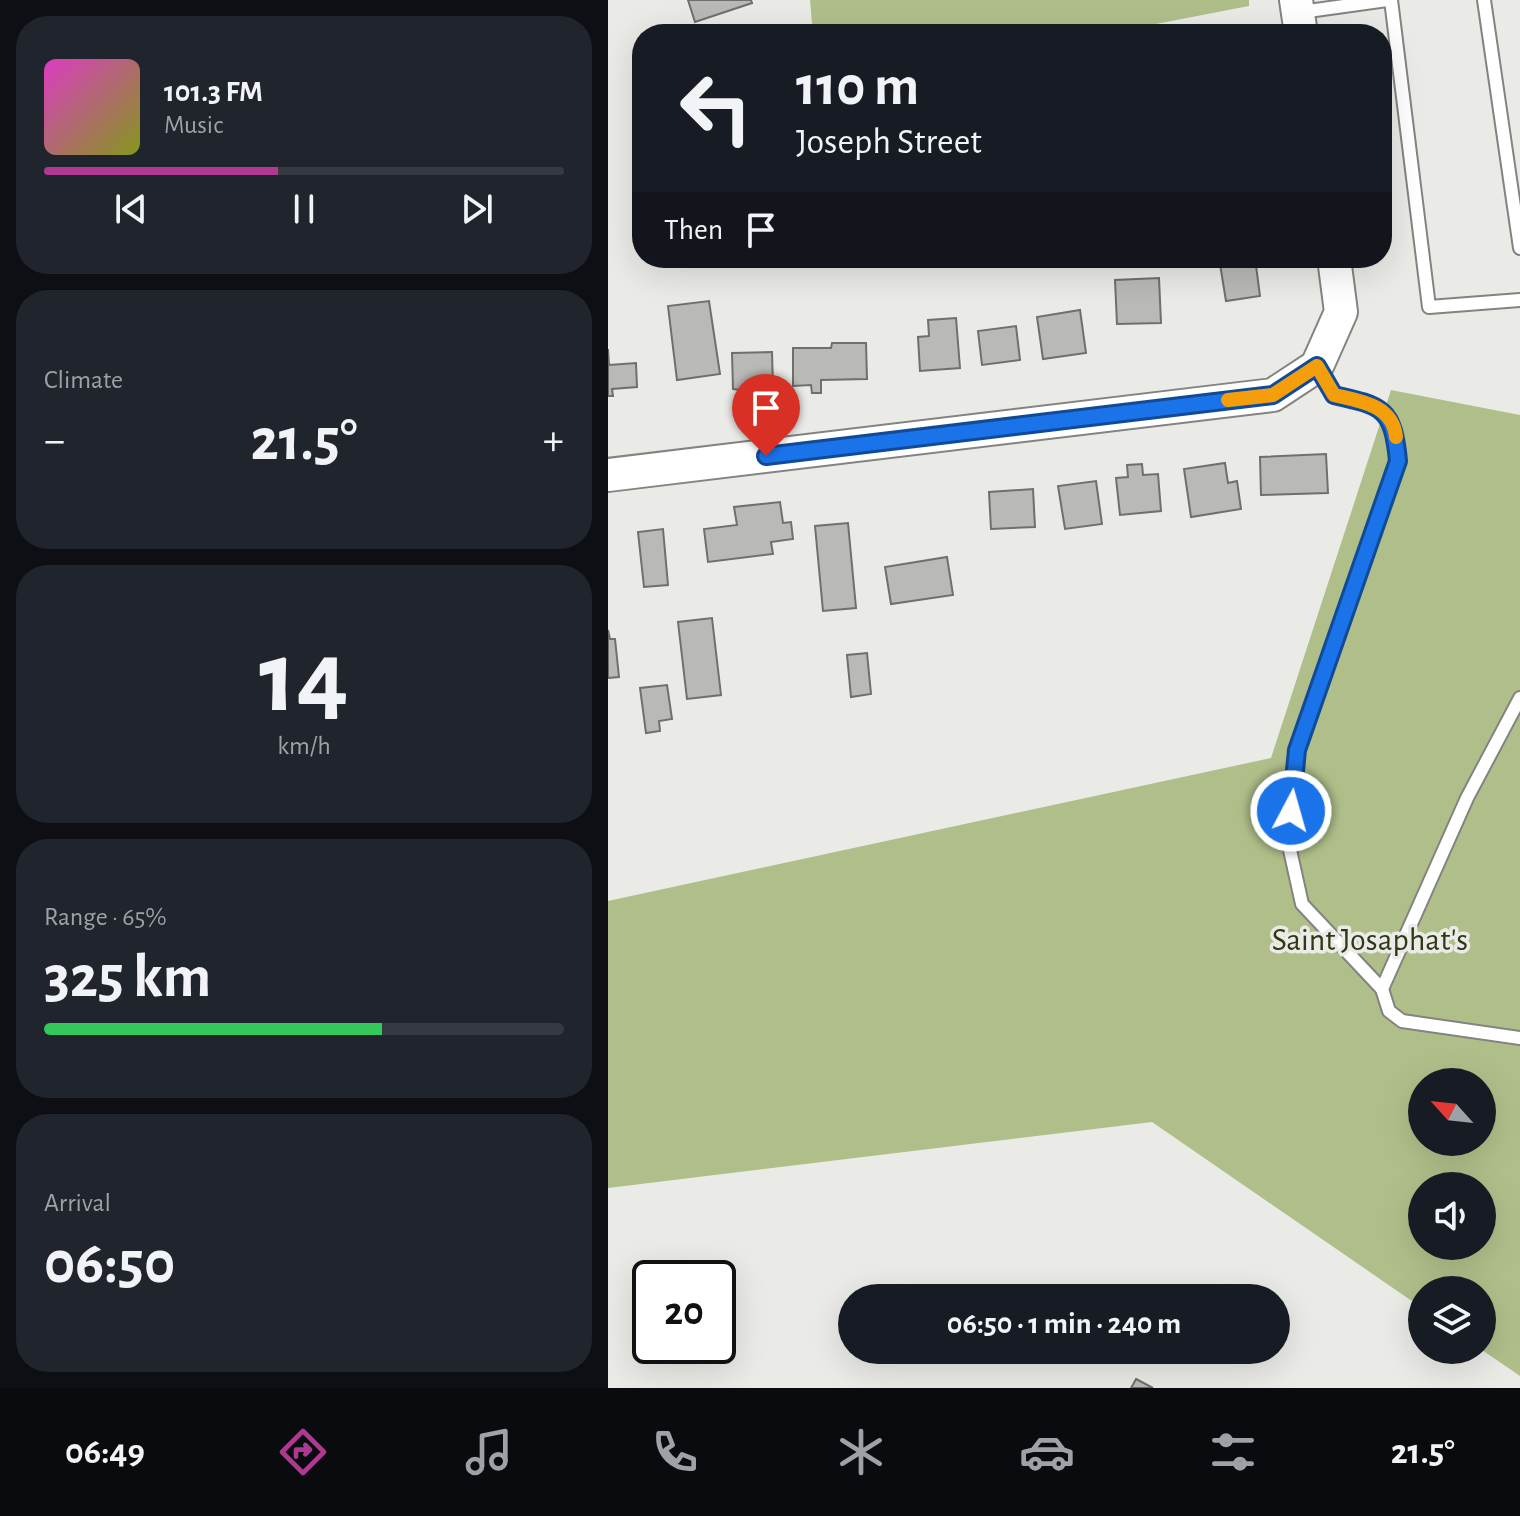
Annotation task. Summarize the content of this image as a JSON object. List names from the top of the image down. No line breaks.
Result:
{"parks":["Saint Josaphat's"],"north":"top left","page":{"turn":["110 m","Joseph Street"],"song":["101.3 FM","Music"],"then":"Then","tile":["Climate",["14","km/h"],["Range · 65%","325 km"],["Arrival","06:50"]],"heat":["−","21.5°","+"],"limit":"20","trip":"06:50 · 1 min · 240 m","tabs":["06:49","21.5°"]}}
